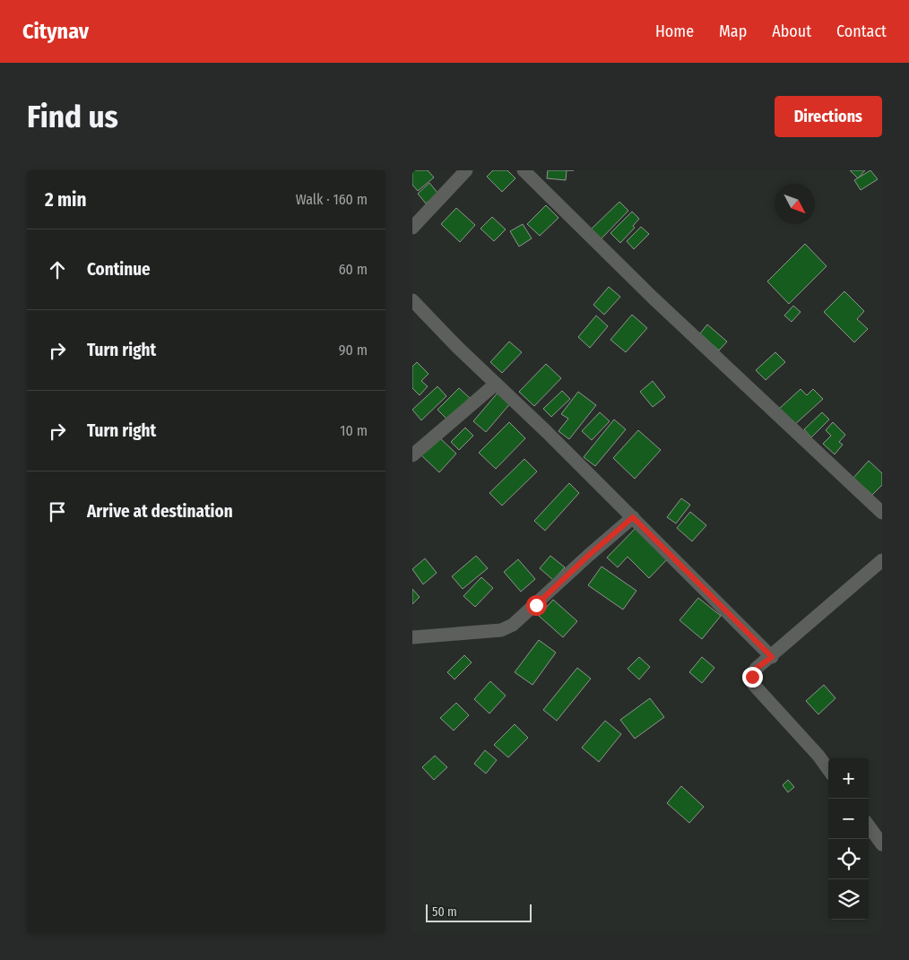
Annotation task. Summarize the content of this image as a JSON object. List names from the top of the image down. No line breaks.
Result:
{"scale_bar":"50 m","north":"bottom right","page":{"header":"Citynav","nav":["Home","Map","About","Contact"],"buttons":"Directions","title":"Find us","heading":["2 min","Walk · 160 m"],"list":[["Continue","60 m"],["Turn right","90 m"],["Turn right","10 m"],"Arrive at destination"],"map_buttons":["+","−"],"scale":"50 m"}}
